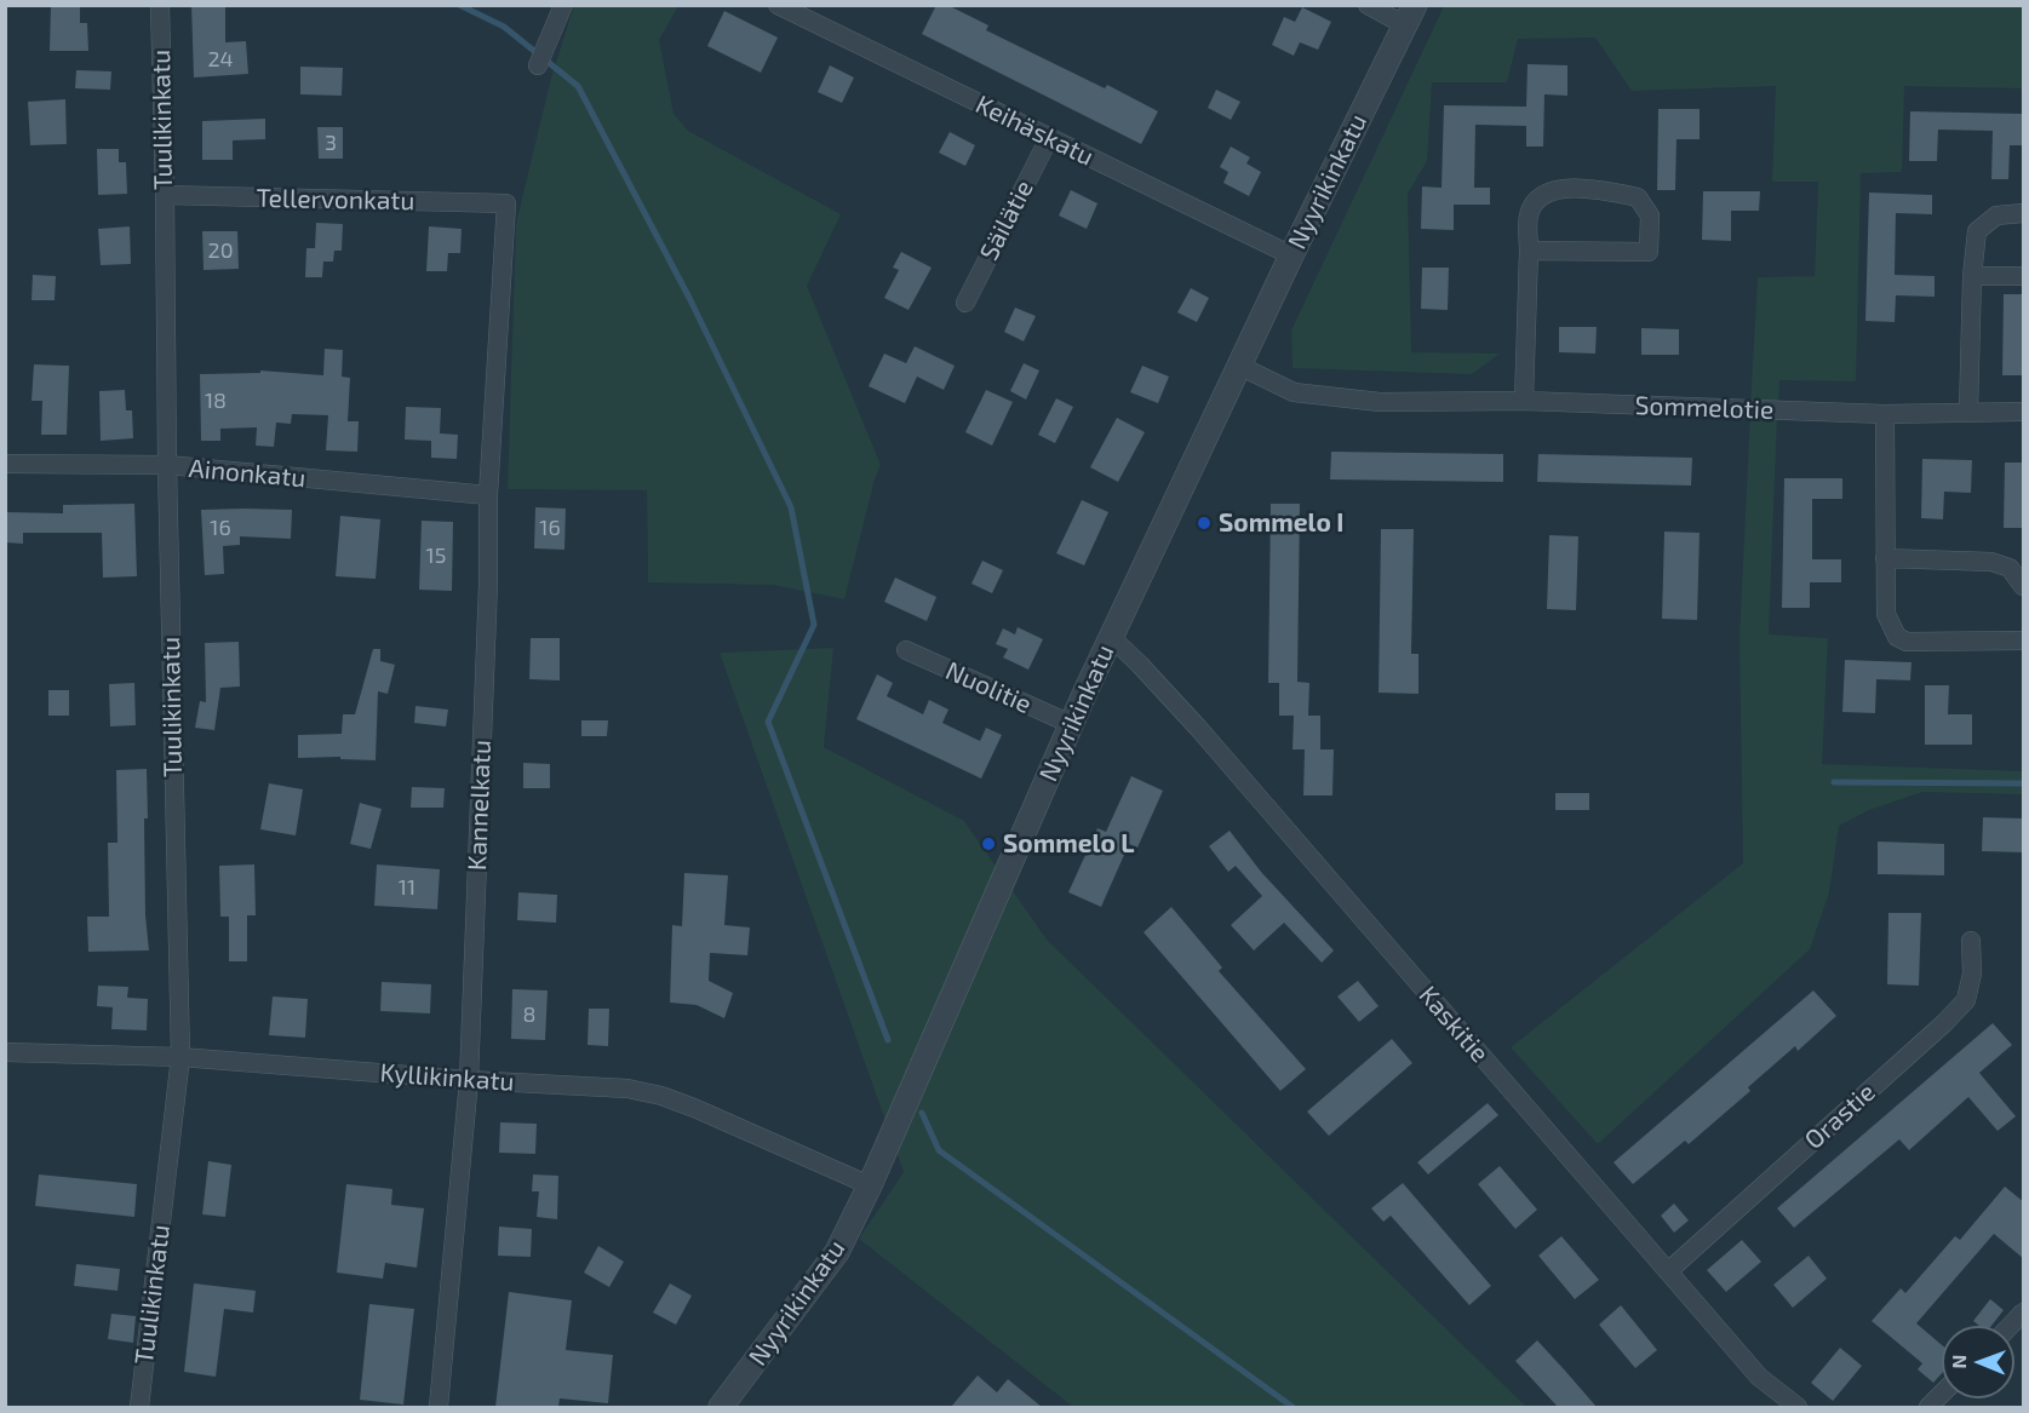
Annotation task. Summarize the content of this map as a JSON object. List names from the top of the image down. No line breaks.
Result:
{"streets":{"street":["Tuulikinkatu","Keihäskatu","Nyyrikinkatu","Tellervonkatu","Säilätie","Sommelotie","Ainonkatu","Nuolitie","Kannelkatu","Kaskitie","Kyllikinkatu","Orastie"]},"crossings":[["Tuulikinkatu","Tellervonkatu"],["Tuulikinkatu","Ainonkatu"],["Tuulikinkatu","Kyllikinkatu"],["Keihäskatu","Nyyrikinkatu"],["Keihäskatu","Säilätie"],["Nyyrikinkatu","Sommelotie"],["Nyyrikinkatu","Nuolitie"],["Nyyrikinkatu","Kaskitie"],["Nyyrikinkatu","Kyllikinkatu"],["Tellervonkatu","Kannelkatu"],["Ainonkatu","Kannelkatu"],["Kannelkatu","Kyllikinkatu"],["Kaskitie","Orastie"]],"places":["Sommelo I","Sommelo L"],"house_numbers":["24","3","20","18","16","16","15","11","8"],"north":"left"}
